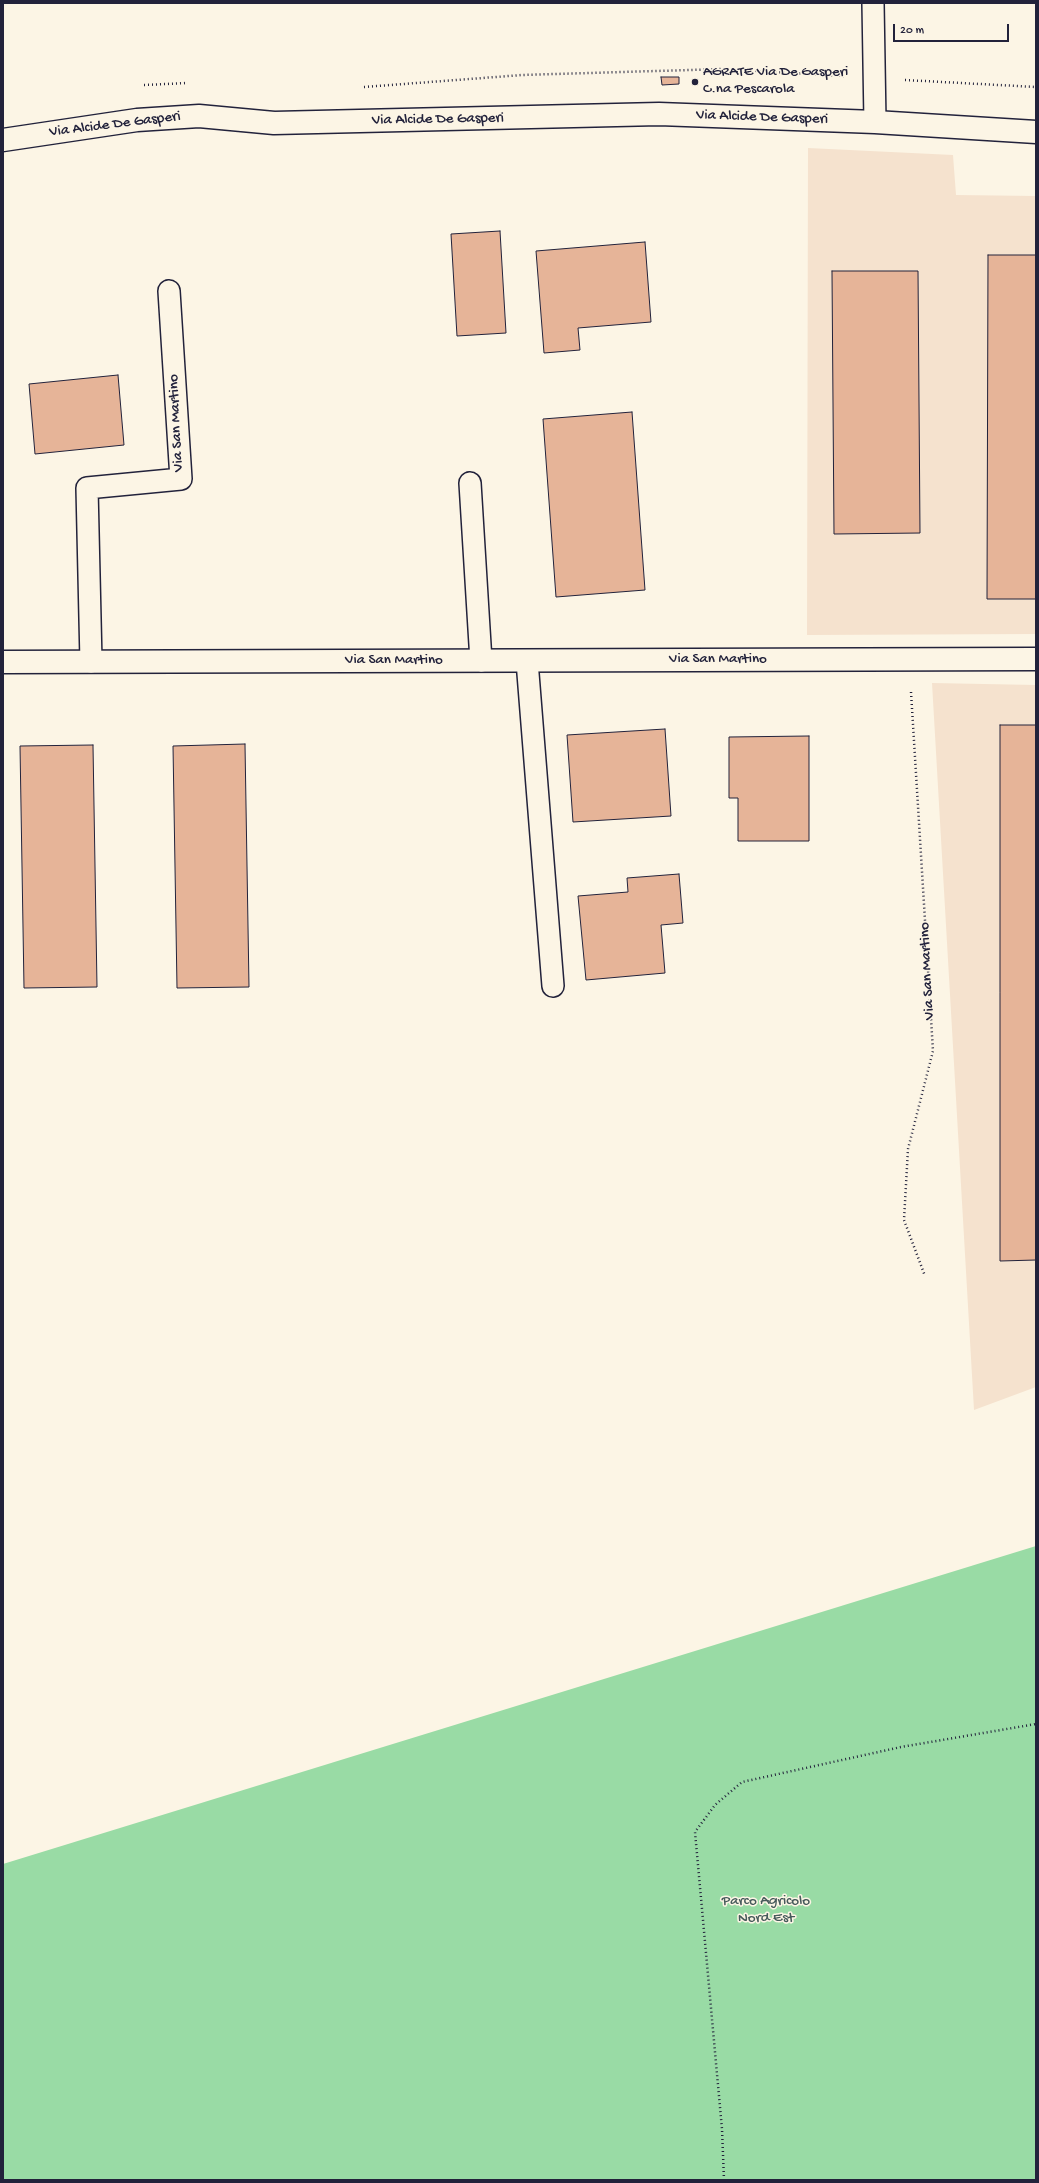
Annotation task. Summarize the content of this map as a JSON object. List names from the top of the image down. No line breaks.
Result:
{"streets":{"street":["Via Alcide De Gasperi","Via San Martino"]},"parks":["Parco Agricolo Nord Est"],"places":["AGRATE Via De Gasperi C.na Pescarola"],"scale_bar":"20 m"}
